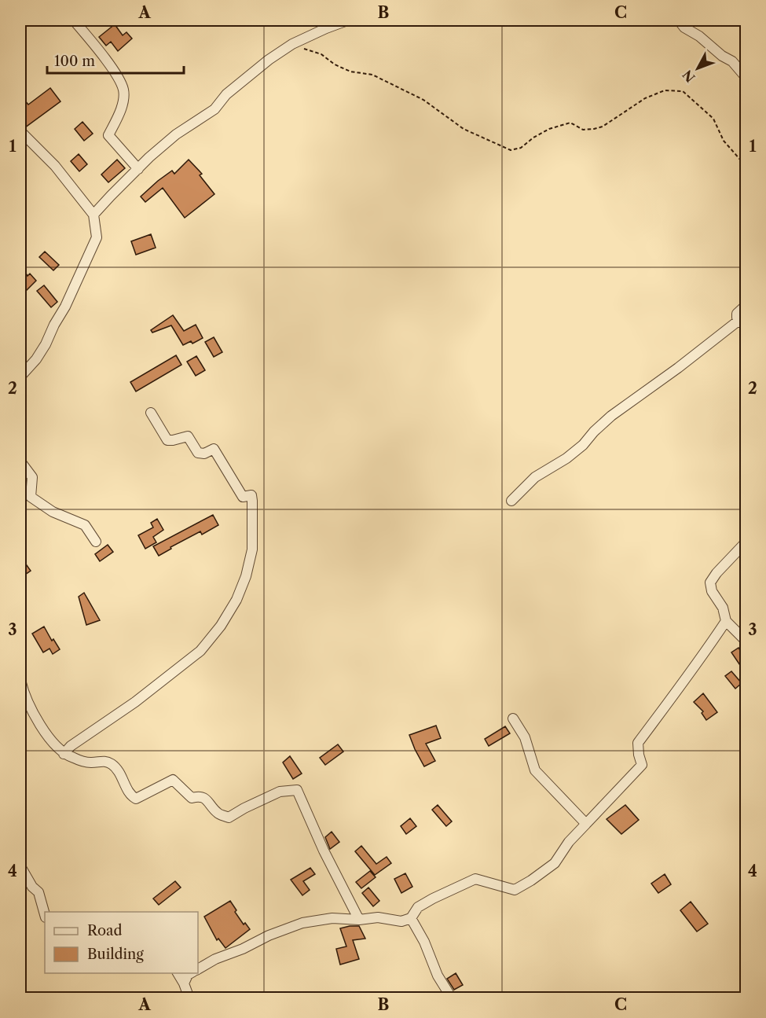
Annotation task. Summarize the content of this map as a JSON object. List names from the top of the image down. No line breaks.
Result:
{"legend":["Road","Building"],"scale_bar":"100 m","north":"bottom left","grid":{"columns":["A","B","C"],"rows":["1","2","3","4"]}}
